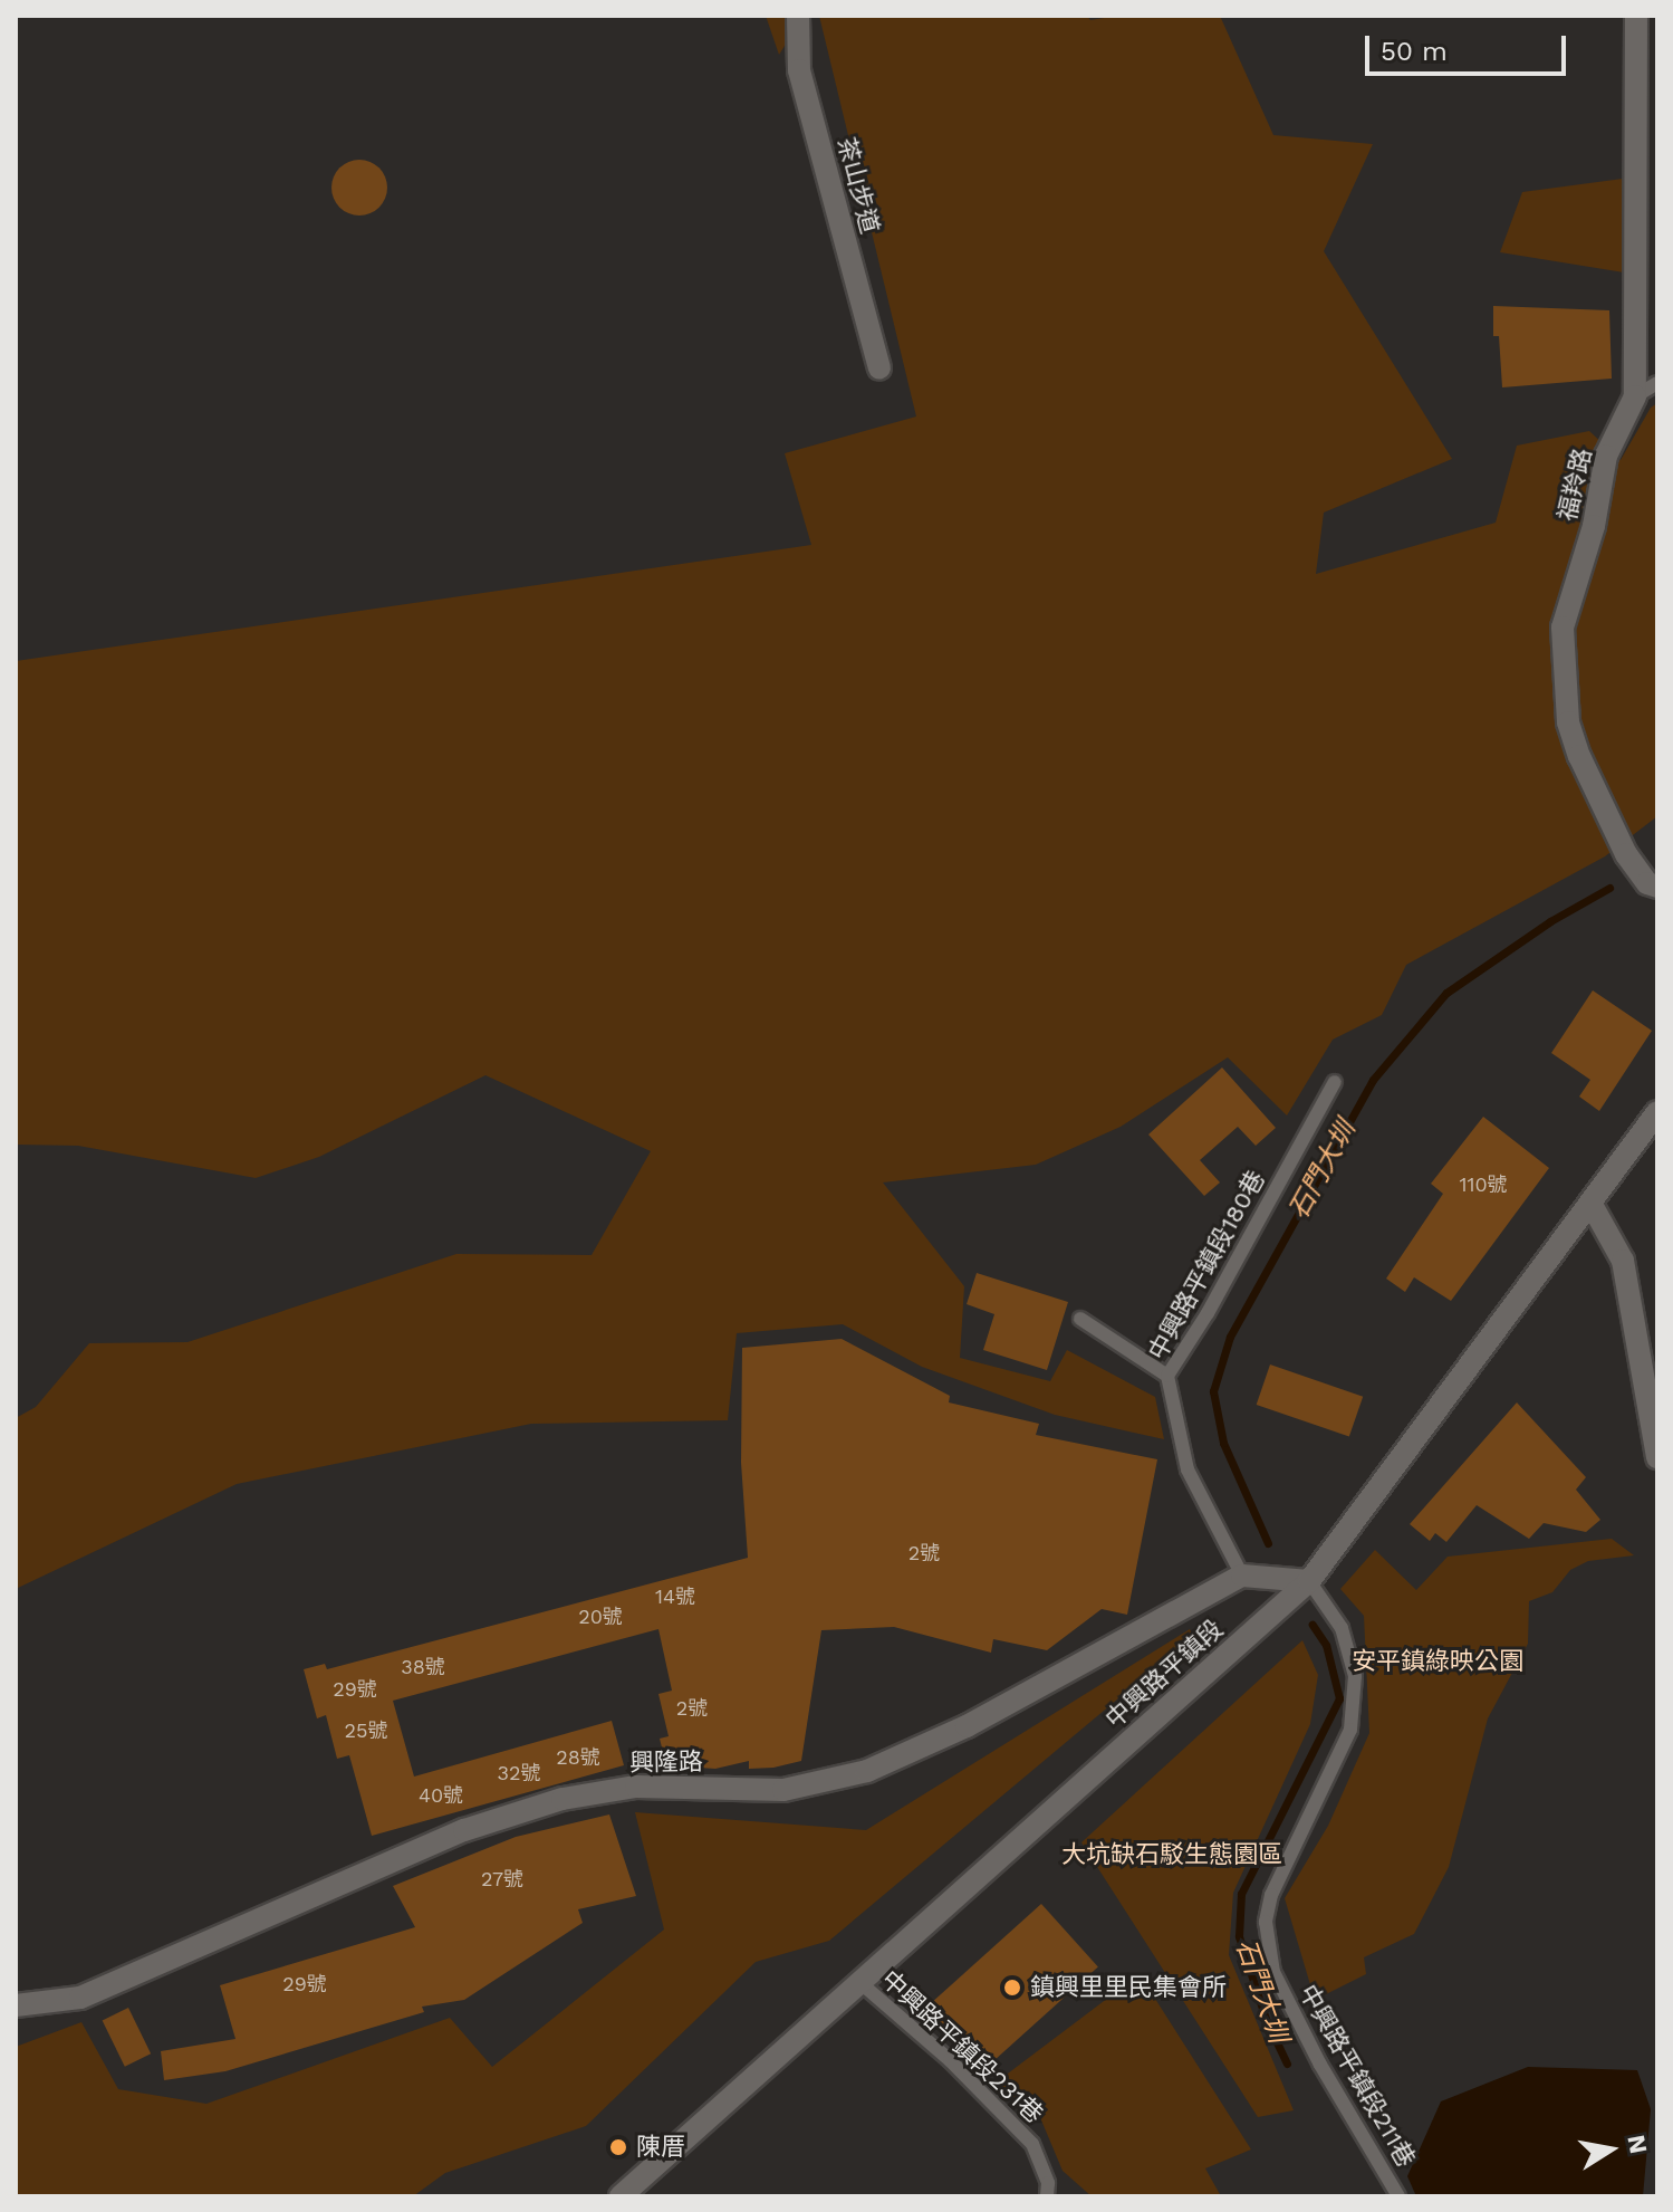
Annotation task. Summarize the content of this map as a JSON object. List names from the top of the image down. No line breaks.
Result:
{"streets":{"street":["茶山步道","福羚路","中興路平鎮段","興隆路"],"lane":["中興路平鎮段180巷","中興路平鎮段231巷","中興路平鎮段211巷"]},"crossings":[["中興路平鎮段180巷","興隆路"],["中興路平鎮段","中興路平鎮段231巷"],["中興路平鎮段","中興路平鎮段211巷"]],"water":["石門大圳"],"parks":["安平鎮綠映公園","大坑缺石駁生態園區"],"places":["鎮興里里民集會所","陳厝"],"house_numbers":["110號","2號","14號","20號","38號","29號","2號","25號","28號","32號","40號","27號","29號"],"scale_bar":"50 m","north":"right"}
